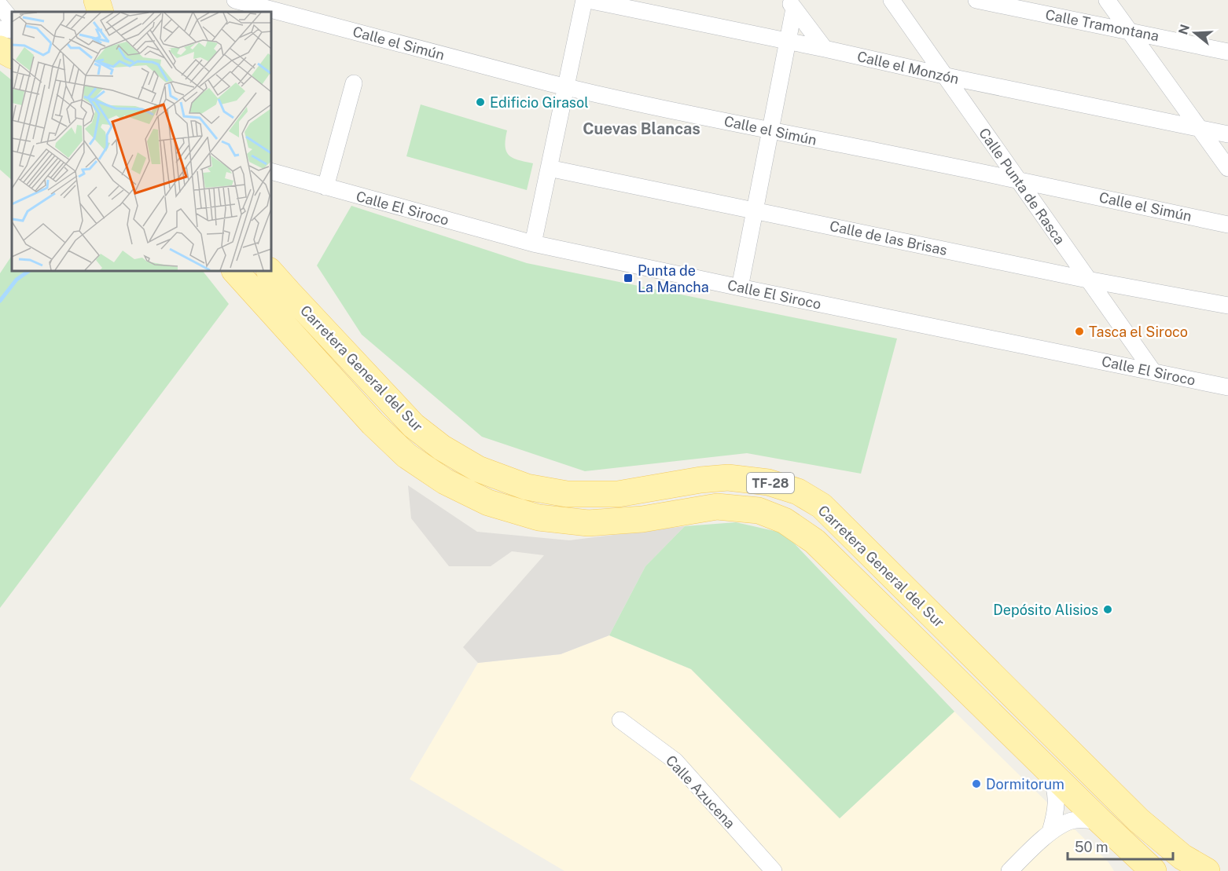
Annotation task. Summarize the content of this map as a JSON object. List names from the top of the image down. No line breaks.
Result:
{"streets":{"main road":["Carretera General del Sur","TF-28"],"street":["Calle Tramontana","Calle el Simún","Calle el Monzón","Calle Punta de Rasca","Calle El Siroco","Calle de las Brisas","Calle Azucena"]},"crossings":[["Calle el Simún","Calle Punta de Rasca"],["Calle el Monzón","Calle Punta de Rasca"],["Calle Punta de Rasca","Calle El Siroco"],["Calle Punta de Rasca","Calle de las Brisas"]],"districts":["Cuevas Blancas"],"places":{"other":["Edificio Girasol","Tasca el Siroco","Depósito Alisios","Dormitorum"],"transit":["Punta de La Mancha"]},"scale_bar":"50 m","north":"left"}
